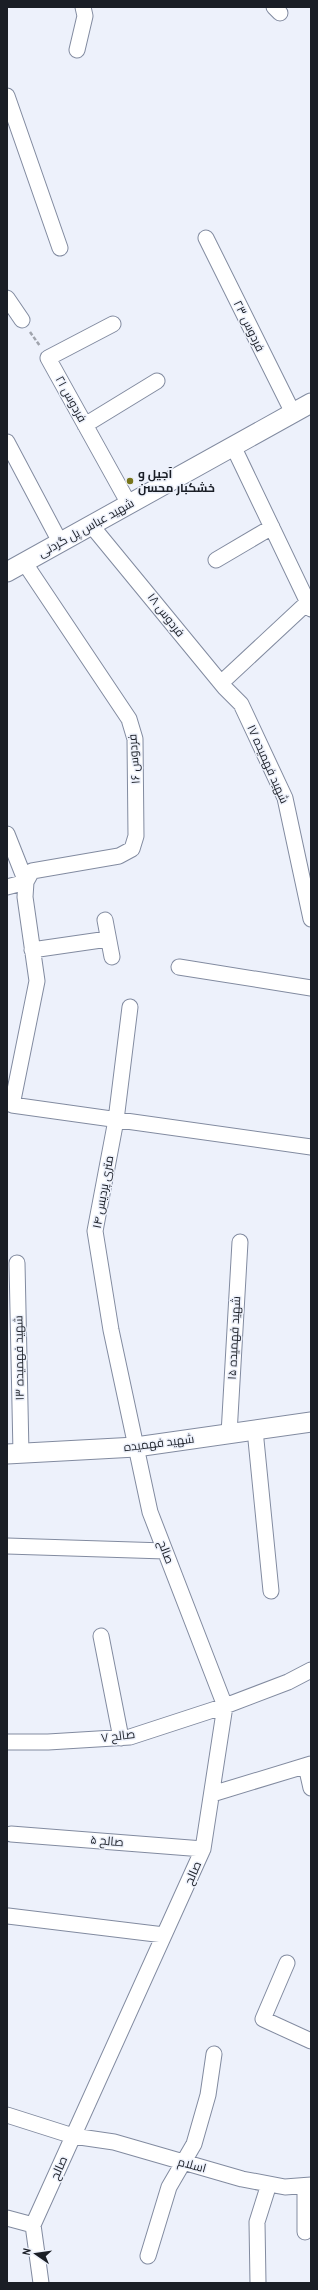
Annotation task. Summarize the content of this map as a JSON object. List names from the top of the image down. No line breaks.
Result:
{"streets":{"street":["فردوس ۲۳","فردوس ۲۱","شهید عباس پل گردنی","فردوس ۱۸","فردوس ۱۶","شهید فهمیده ۱۷","۱۴ متری پردیس","شهید فهمیده ۱۵","شهید فهمیده ۱۳","شهید فهمیده","صالح","صالح ۷","صالح ۵","اسلام"]},"crossings":[["فردوس ۲۳","شهید عباس پل گردنی"],["فردوس ۲۱","شهید عباس پل گردنی"],["شهید عباس پل گردنی","فردوس ۱۸"],["شهید عباس پل گردنی","فردوس ۱۶"],["فردوس ۱۸","شهید فهمیده ۱۷"],["۱۴ متری پردیس","شهید فهمیده"],["۱۴ متری پردیس","صالح"],["شهید فهمیده ۱۵","شهید فهمیده"],["شهید فهمیده ۱۳","شهید فهمیده"],["شهید فهمیده","صالح"],["صالح","صالح ۷"],["صالح","صالح ۵"],["صالح","اسلام"]],"places":["آجیل و خشکبار محسن"],"north":"left"}
